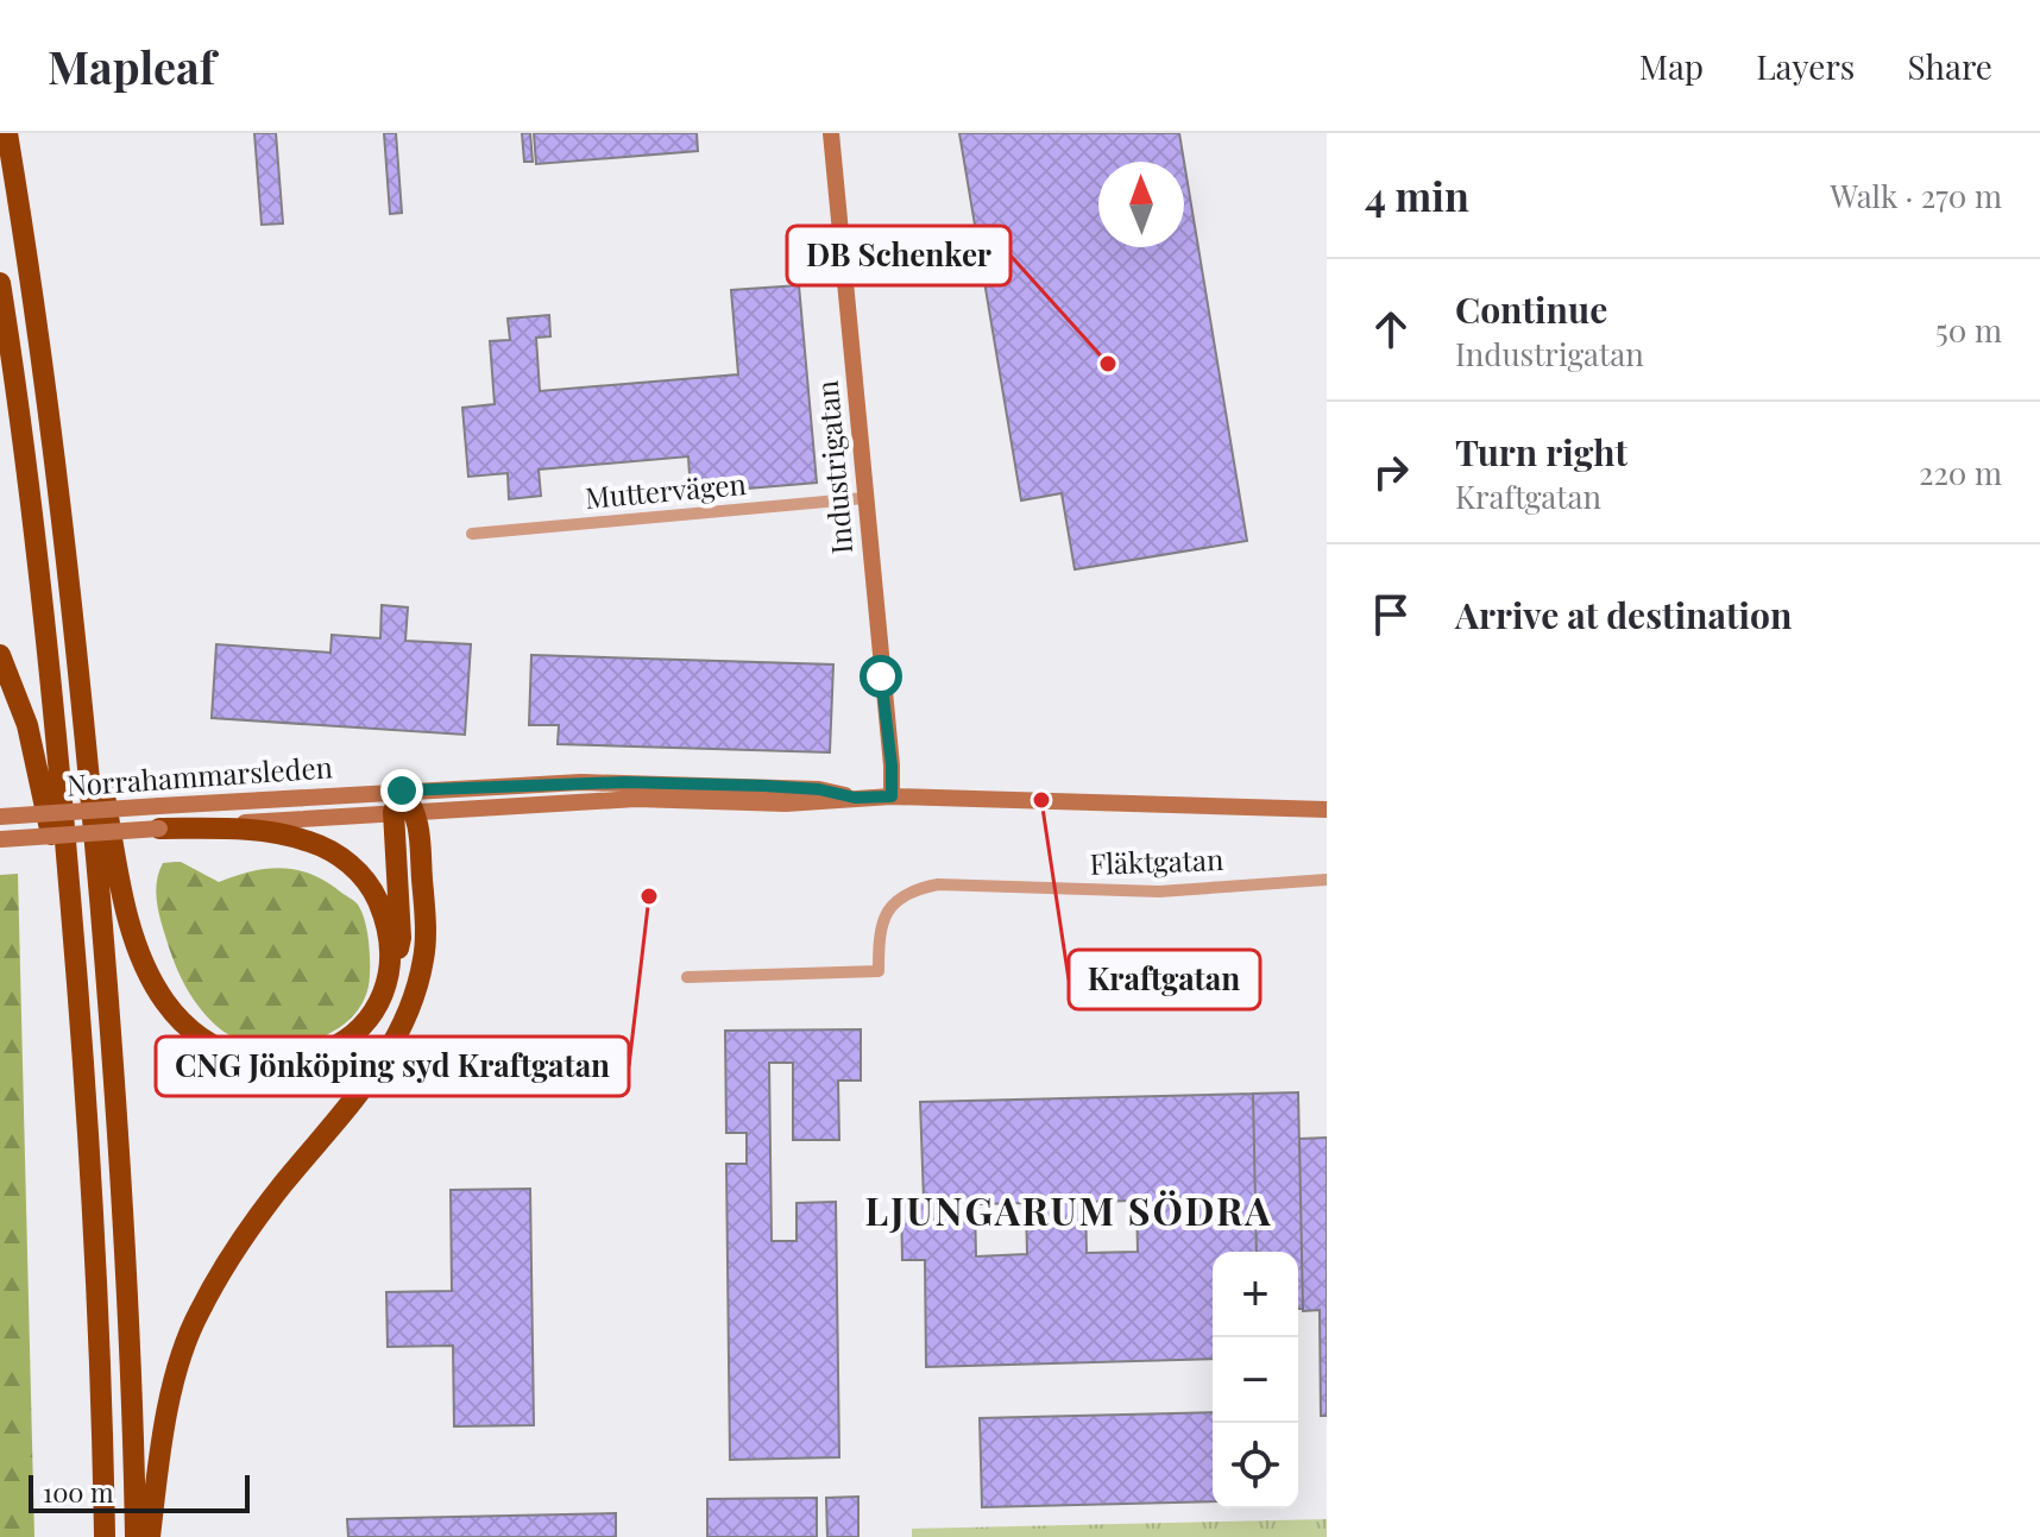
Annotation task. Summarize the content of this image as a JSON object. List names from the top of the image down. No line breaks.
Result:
{"streets":{"street":["Industrigatan","Muttervägen","Norrahammarsleden","Fläktgatan"]},"crossings":[["Industrigatan","Muttervägen"]],"districts":["LJUNGARUM SÖDRA"],"places":["DB Schenker","Kraftgatan","CNG Jönköping syd Kraftgatan"],"scale_bar":"100 m","north":"top","page":{"header":"Mapleaf","nav":["Map","Layers","Share"],"heading":["4 min","Walk · 270 m"],"list":[["Continue","Industrigatan","50 m"],["Turn right","Kraftgatan","220 m"],"Arrive at destination"],"map_buttons":["+","−"],"scale":"100 m"}}
